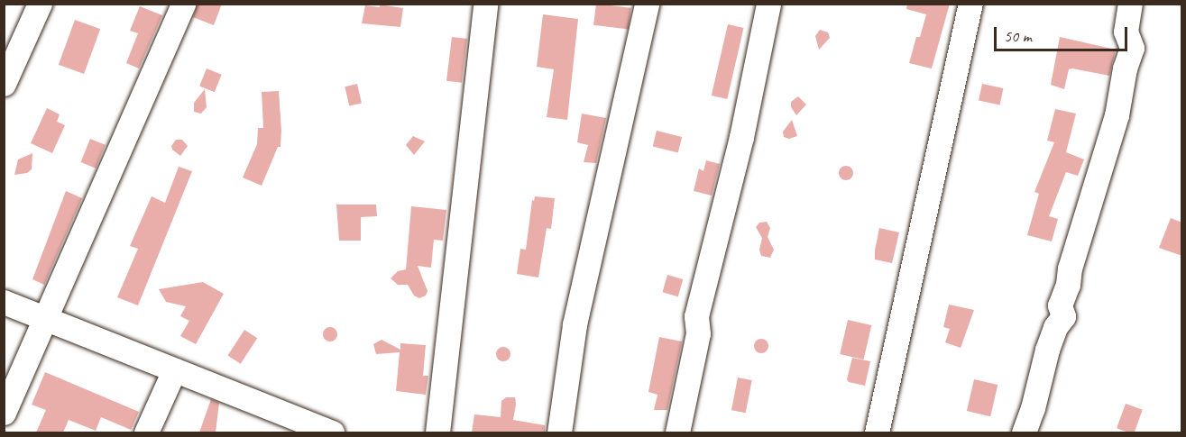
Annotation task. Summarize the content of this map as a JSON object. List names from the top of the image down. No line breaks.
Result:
{"scale_bar":"50 m"}
